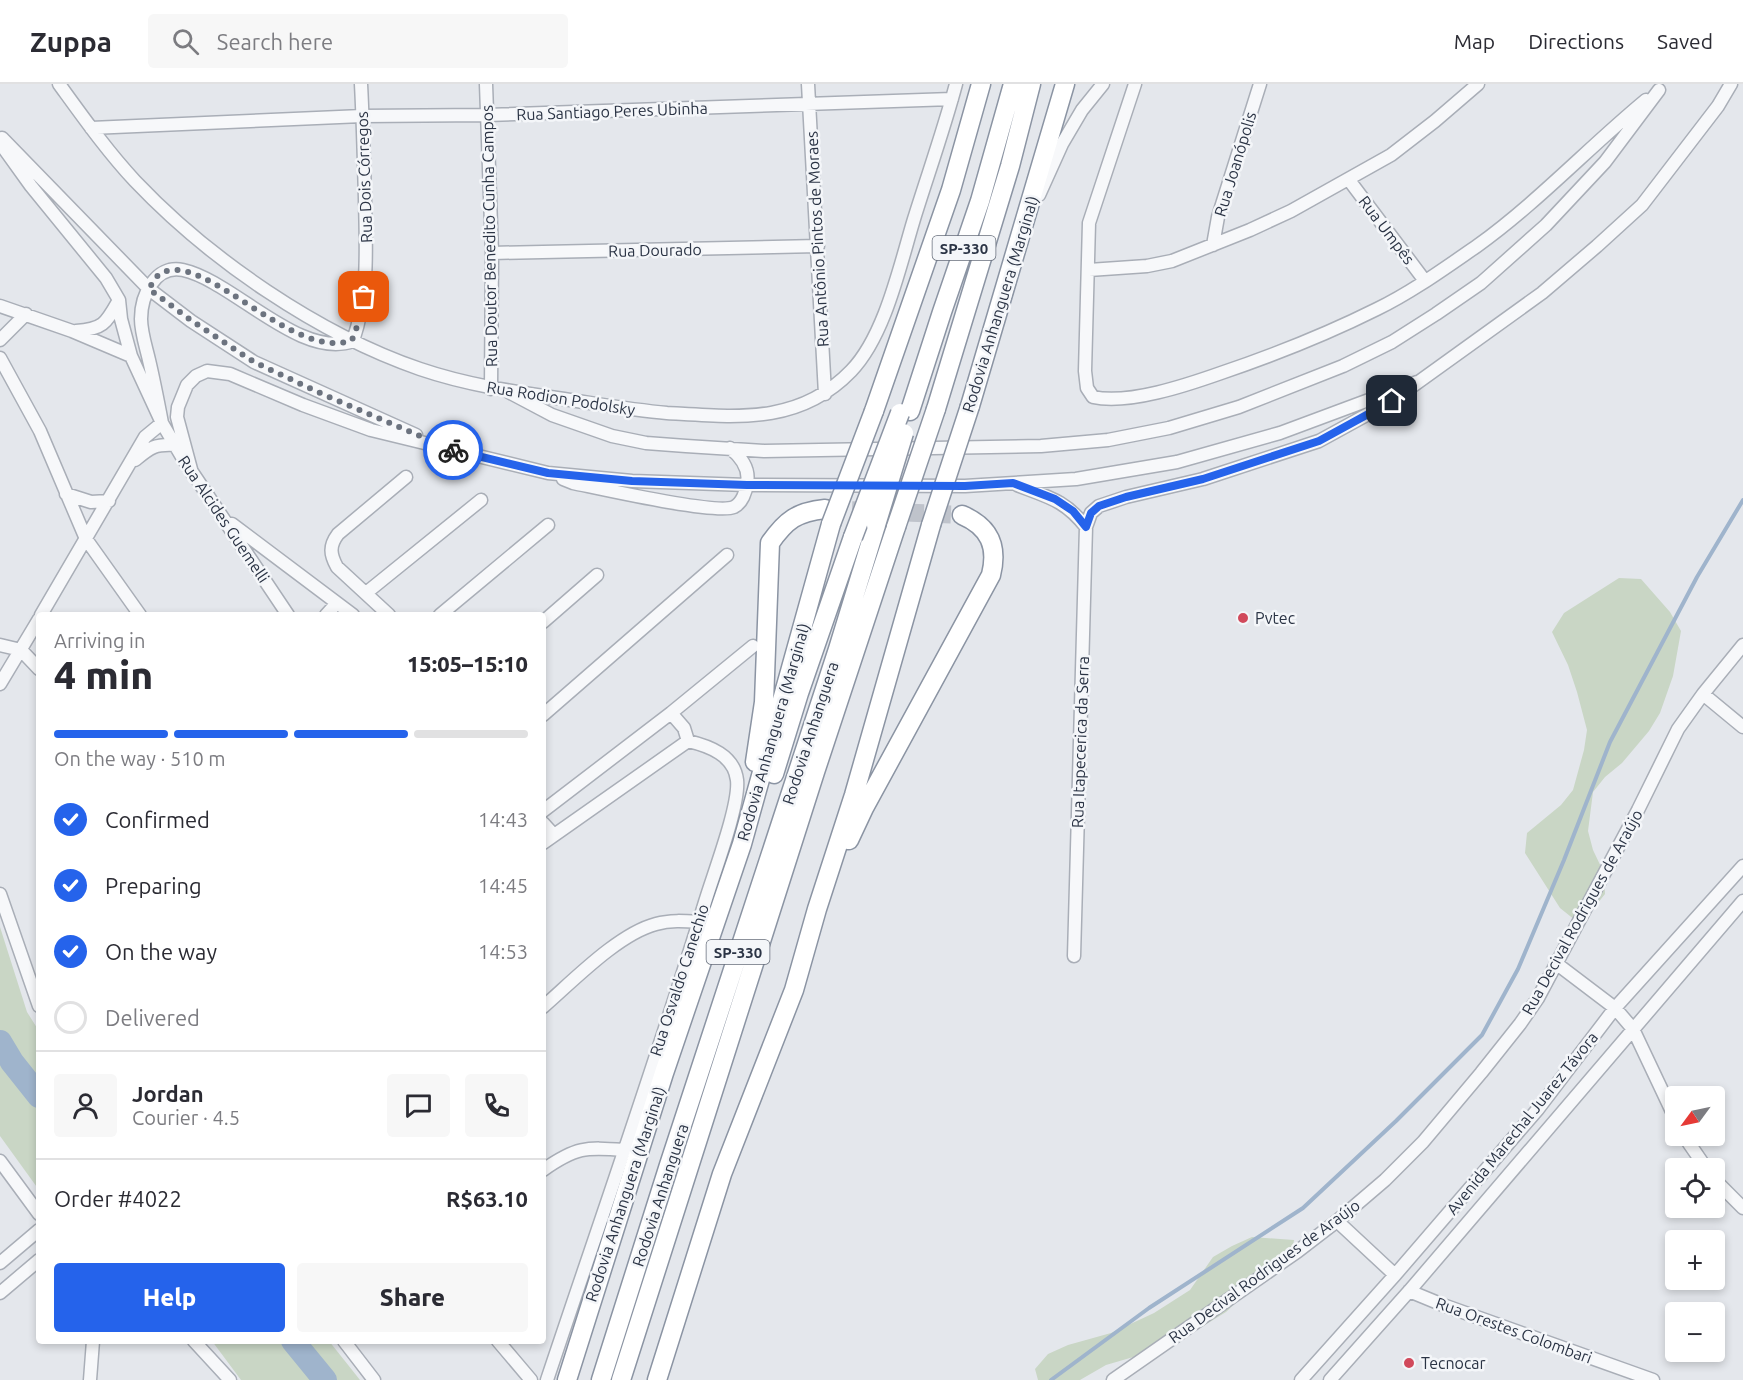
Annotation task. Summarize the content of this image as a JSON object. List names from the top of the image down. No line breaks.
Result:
{"streets":{"highway":["SP-330","Rodovia Anhanguera (Marginal)","Rodovia Anhanguera"],"street":["Rua Santiago Peres Ubinha","Rua Joanópolis","Rua Dois Córregos","Rua Umpês","Rua Doutor Benedito Cunha Campos","Rua Antônio Pintos de Moraes","Rua Dourado","Rua Rodion Podolsky","Rua Alcides Guemelli","Rua Itapecerica da Serra","Rua Decival Rodrigues de Araújo","Rua Osvaldo Canechio","Avenida Marechal Juarez Távora","Rua Orestes Colombari"]},"crossings":[["Rua Santiago Peres Ubinha","Rua Dois Córregos"],["Rua Santiago Peres Ubinha","Rua Doutor Benedito Cunha Campos"],["Rua Santiago Peres Ubinha","Rua Antônio Pintos de Moraes"],["Rua Santiago Peres Ubinha","Rua Rodion Podolsky"],["Rua Dois Córregos","Rua Rodion Podolsky"],["Rua Doutor Benedito Cunha Campos","Rua Dourado"],["Rua Doutor Benedito Cunha Campos","Rua Rodion Podolsky"],["Rua Antônio Pintos de Moraes","Rua Dourado"],["Rua Antônio Pintos de Moraes","Rua Rodion Podolsky"],["Avenida Marechal Juarez Távora","Rua Orestes Colombari"]],"places":["Pvtec","Tecnocar"],"north":"bottom left","page":{"header":"Zuppa","search":"Search here","nav":["Map","Directions","Saved"],"heading":["4 min","Arriving in","15:05–15:10"],"panel":["Jordan","Courier · 4.5","Order #4022","R$63.10"],"bar":"On the way · 510 m","list":[["Confirmed","14:43"],["Preparing","14:45"],["On the way","14:53"],"Delivered"],"map_buttons":["+","−"],"buttons":["Help","Share"]}}
